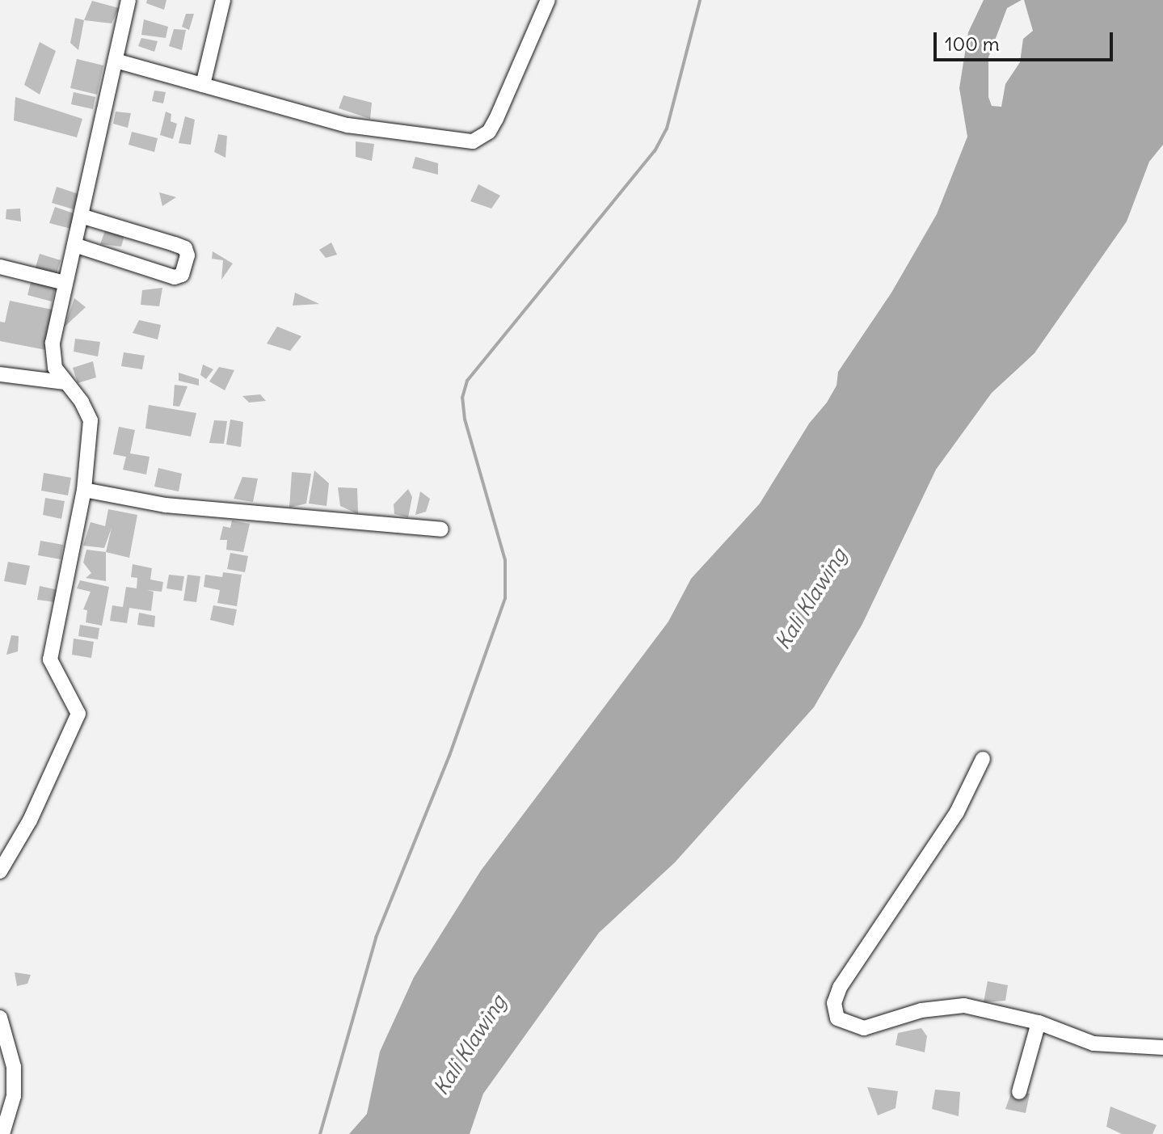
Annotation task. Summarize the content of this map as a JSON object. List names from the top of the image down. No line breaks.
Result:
{"water":["Kali Klawing"],"scale_bar":"100 m"}
